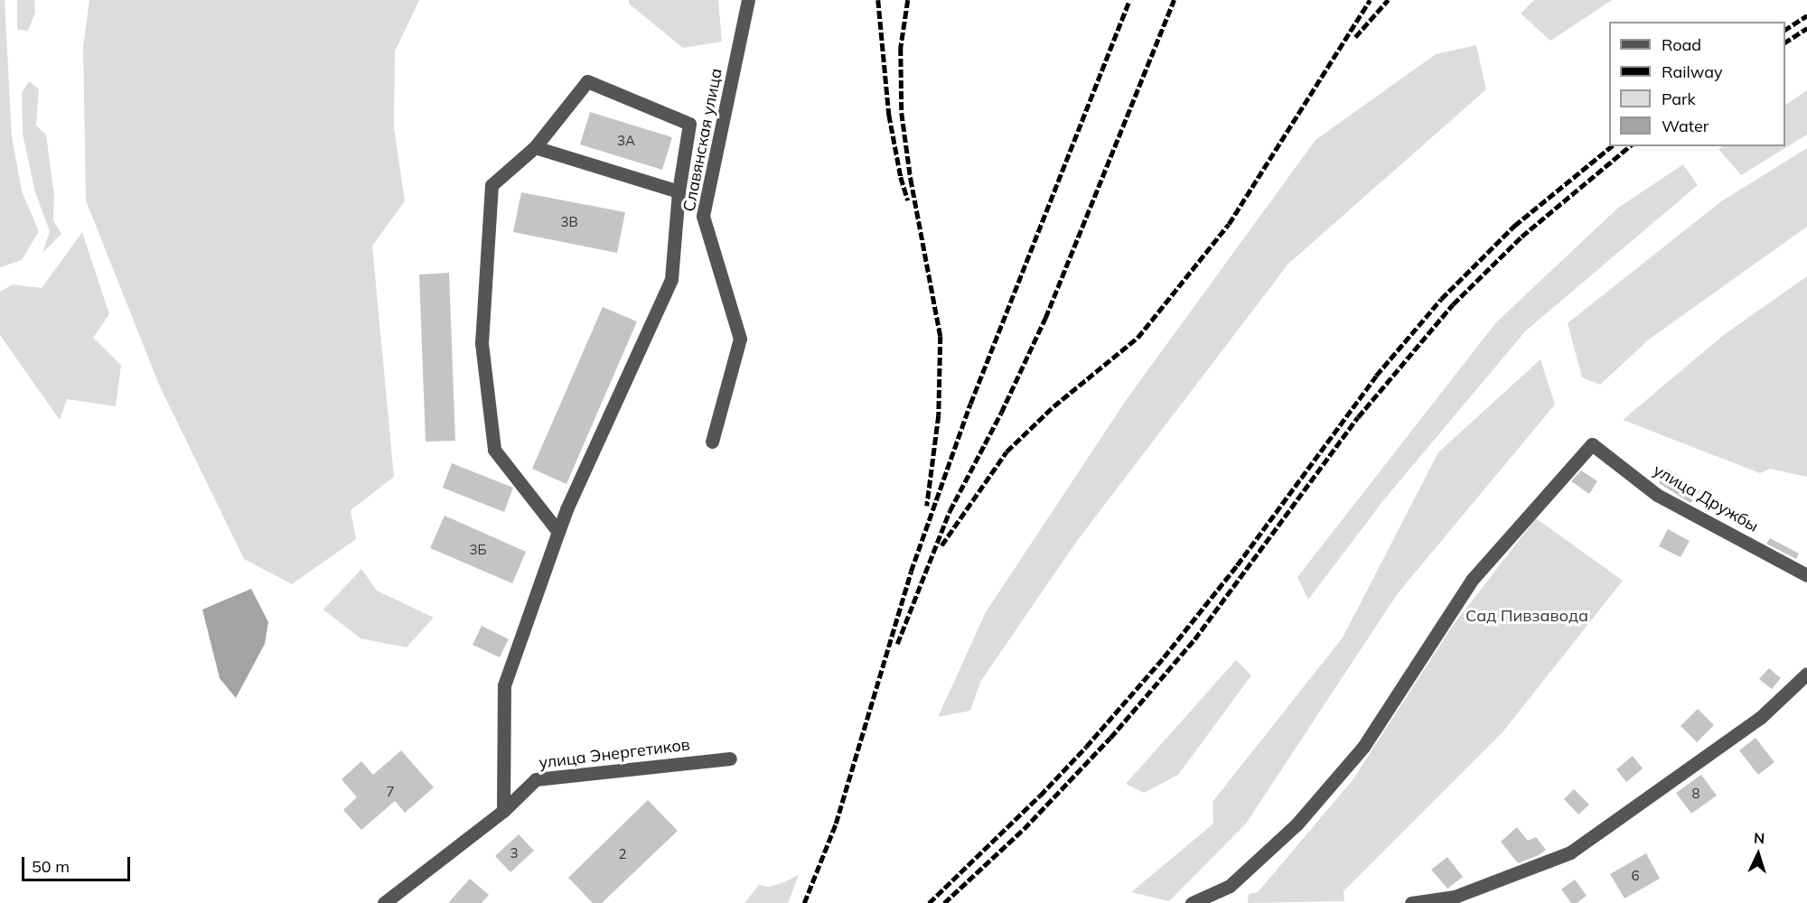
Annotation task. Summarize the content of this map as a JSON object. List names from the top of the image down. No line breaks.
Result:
{"streets":{"street":["Славянская улица","улица Дружбы","улица Энергетиков"]},"parks":["Сад Пивзавода"],"house_numbers":["3А","3В","3Б","7","8","3","2","6"],"legend":["Road","Railway","Park","Water"],"scale_bar":"50 m","north":"top"}
